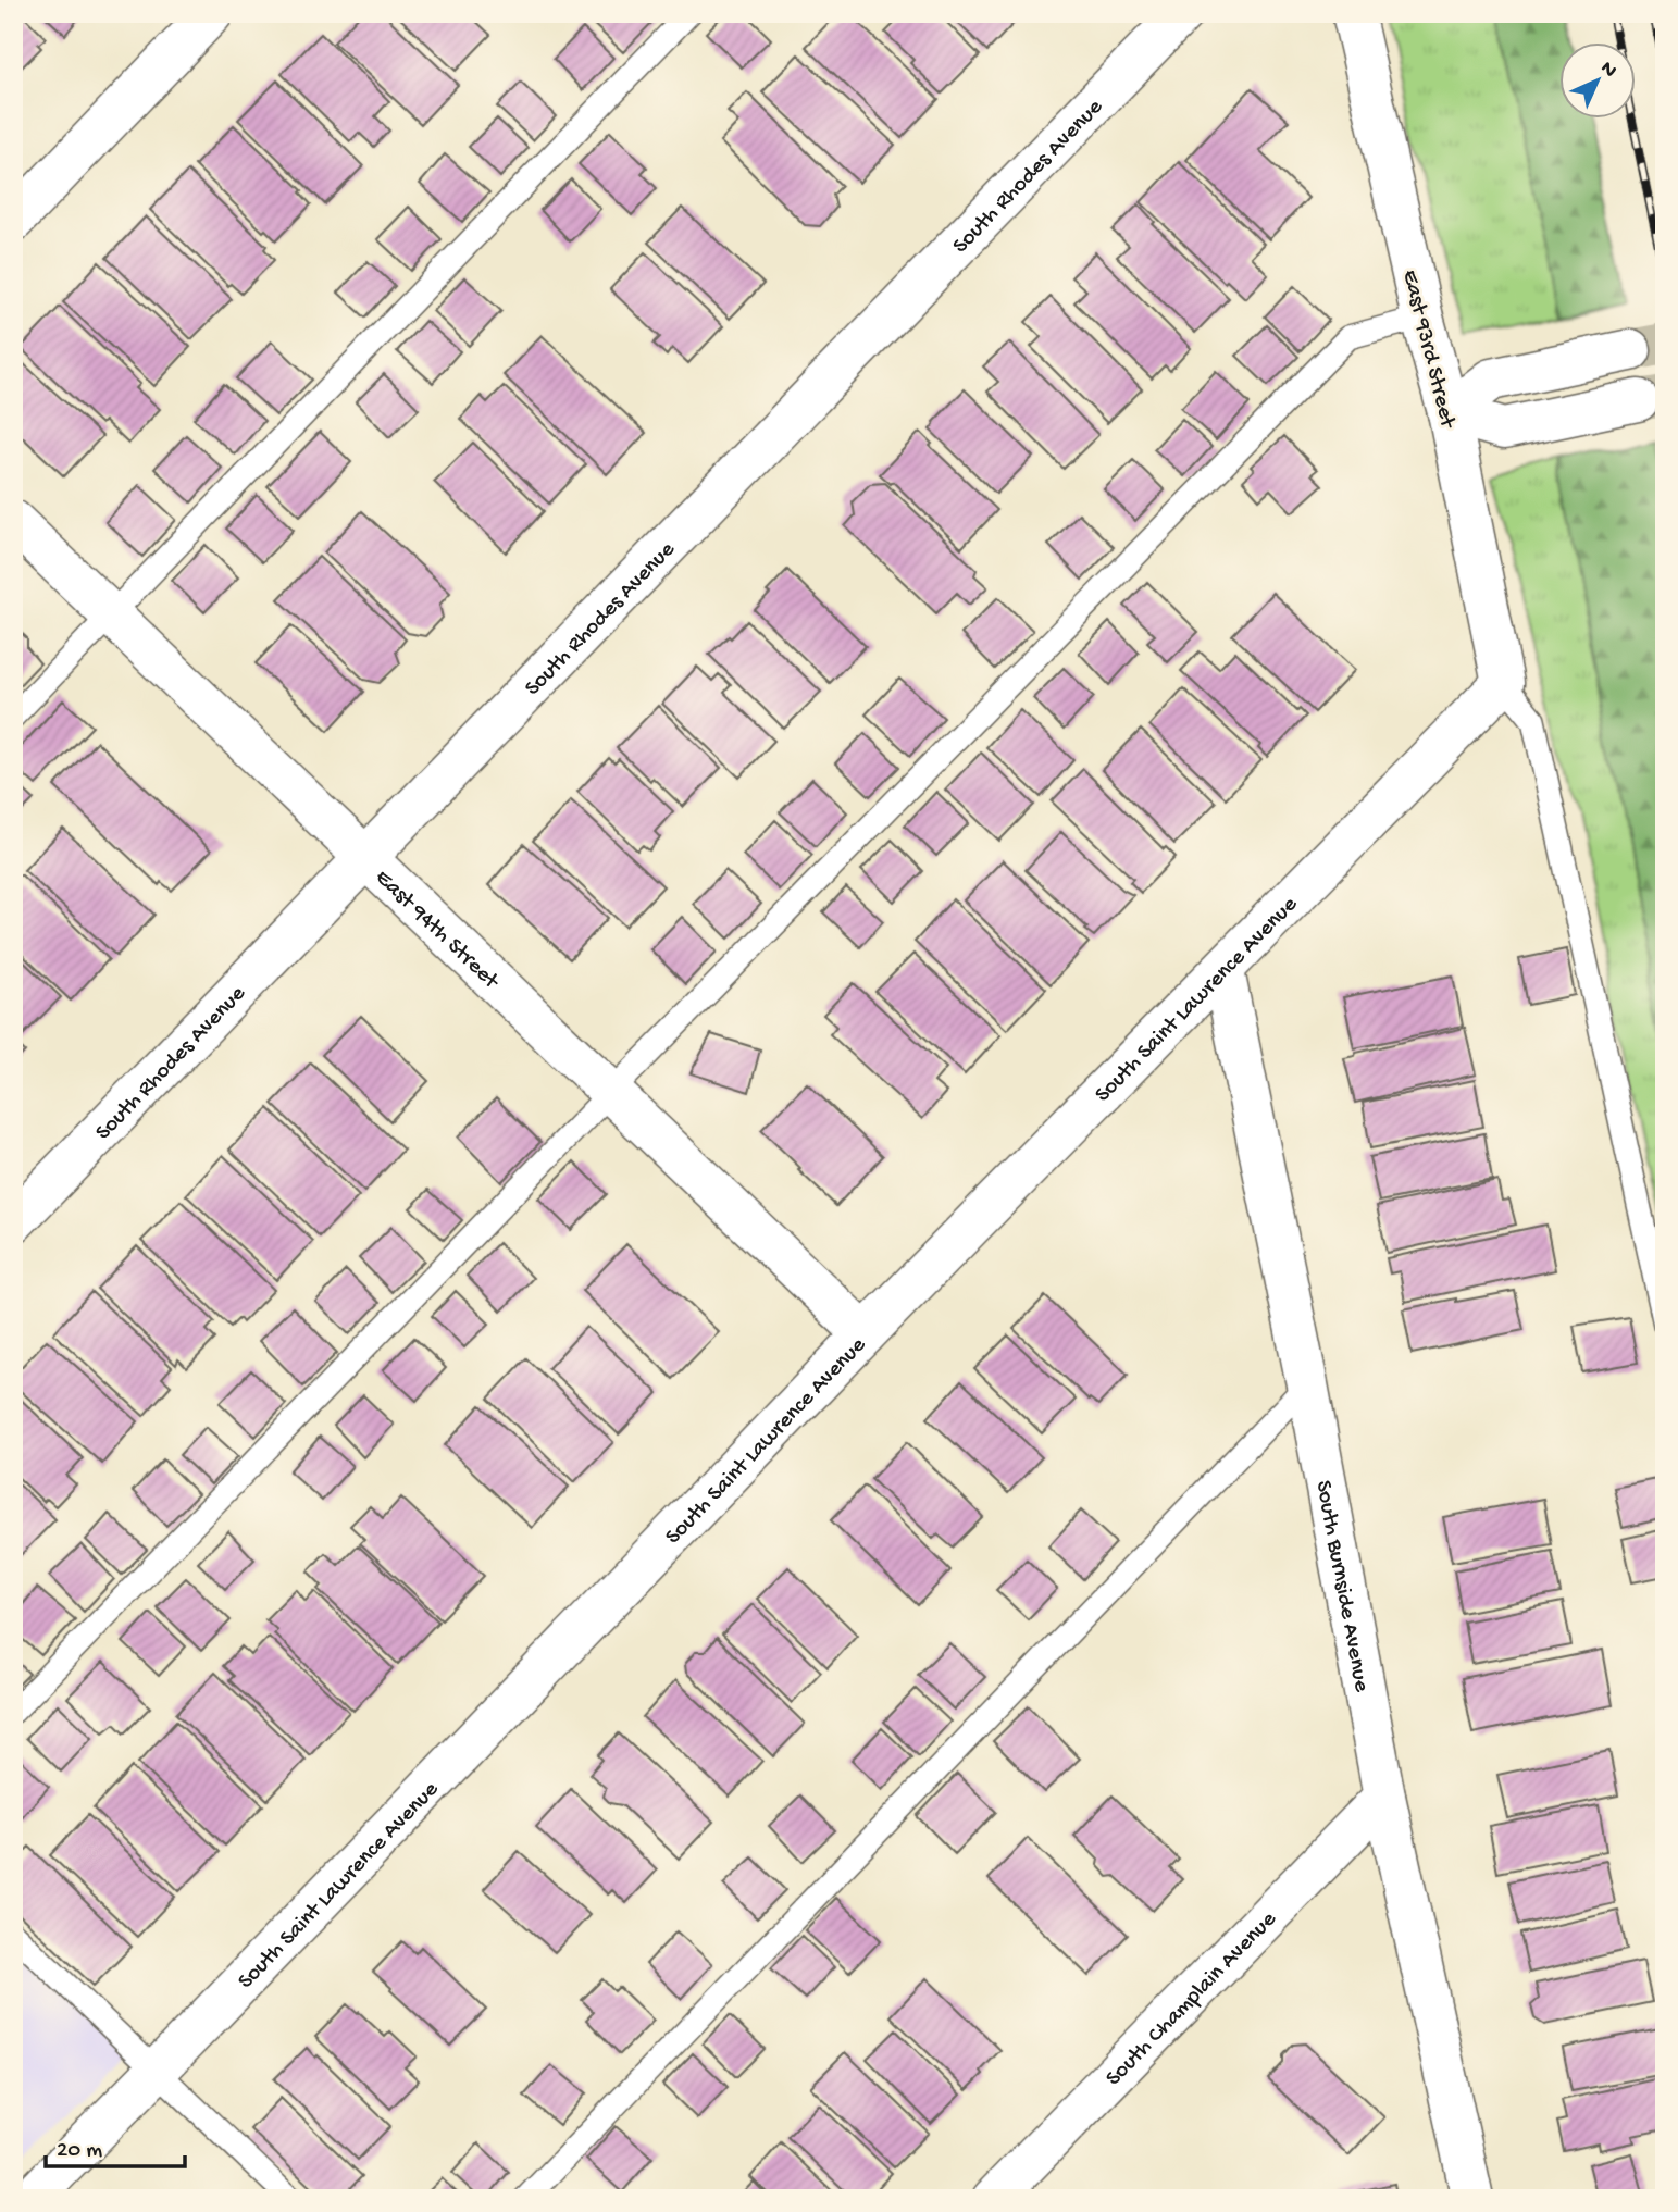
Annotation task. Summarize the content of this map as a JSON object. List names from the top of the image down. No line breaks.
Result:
{"streets":{"street":["South Rhodes Avenue","East 93rd Street","East 94th Street","South Saint Lawrence Avenue","South Burnside Avenue","South Champlain Avenue"]},"crossings":[["South Rhodes Avenue","East 94th Street"],["East 93rd Street","South Saint Lawrence Avenue"],["East 94th Street","South Saint Lawrence Avenue"],["South Saint Lawrence Avenue","South Burnside Avenue"],["South Burnside Avenue","South Champlain Avenue"]],"scale_bar":"20 m","north":"top right"}
